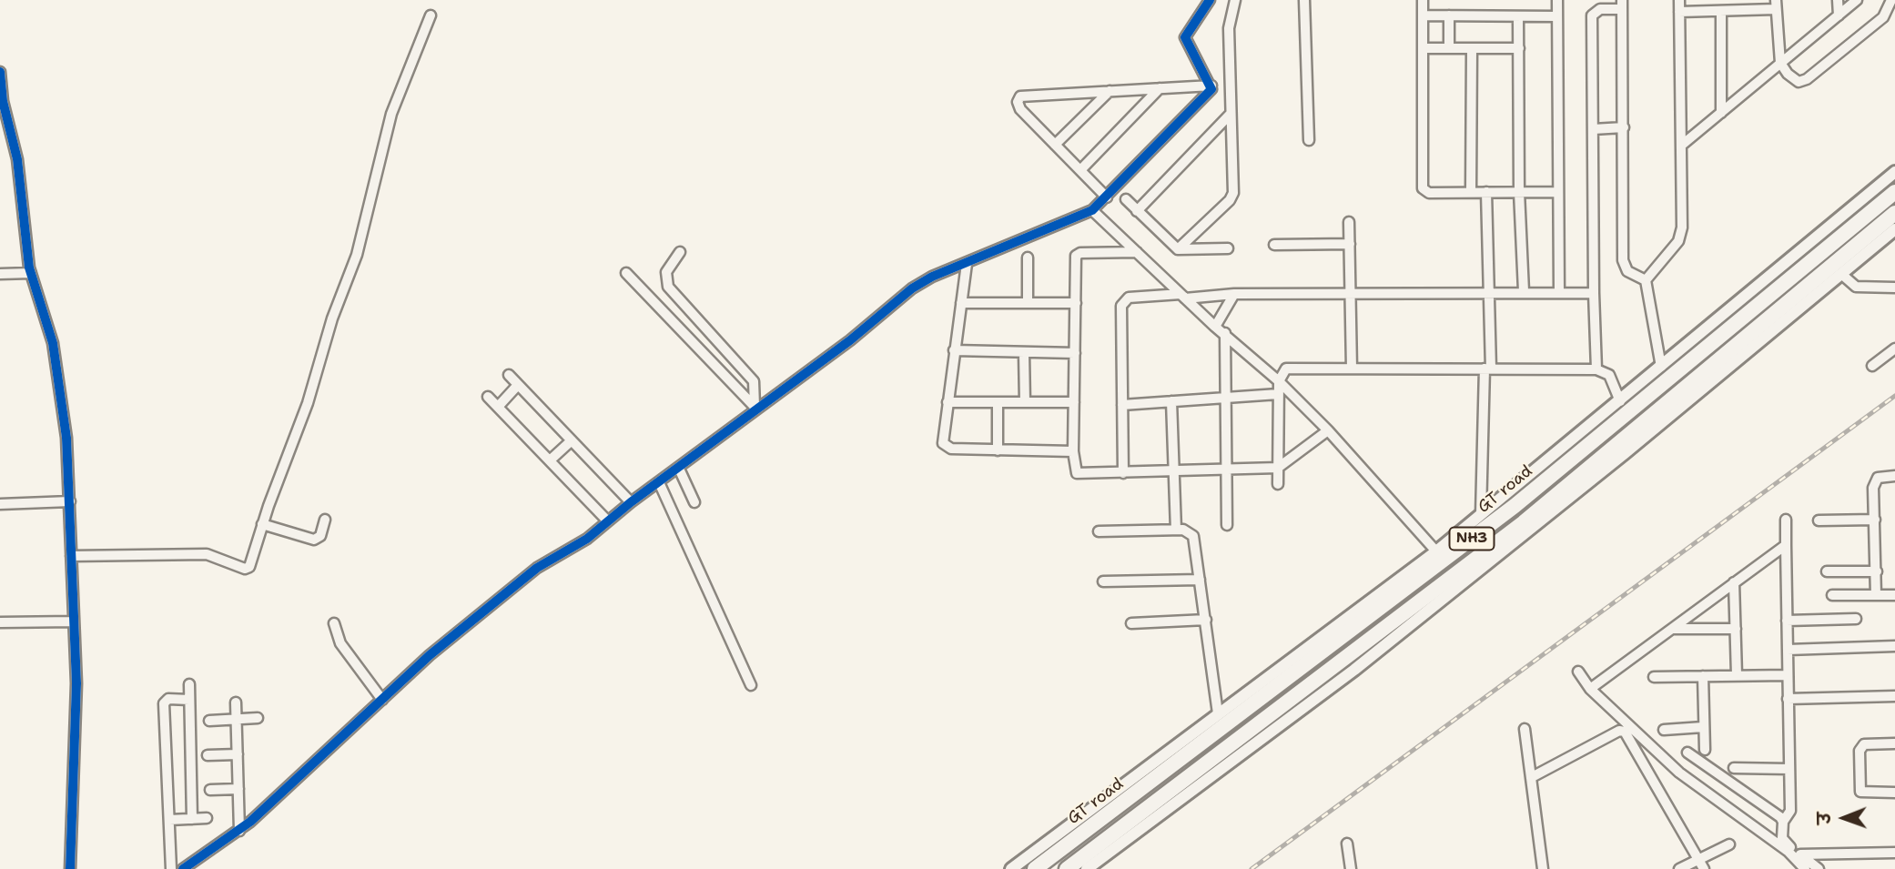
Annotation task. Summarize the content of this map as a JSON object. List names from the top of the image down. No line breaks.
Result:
{"streets":{"highway":["GT road","NH3"]},"north":"left"}
